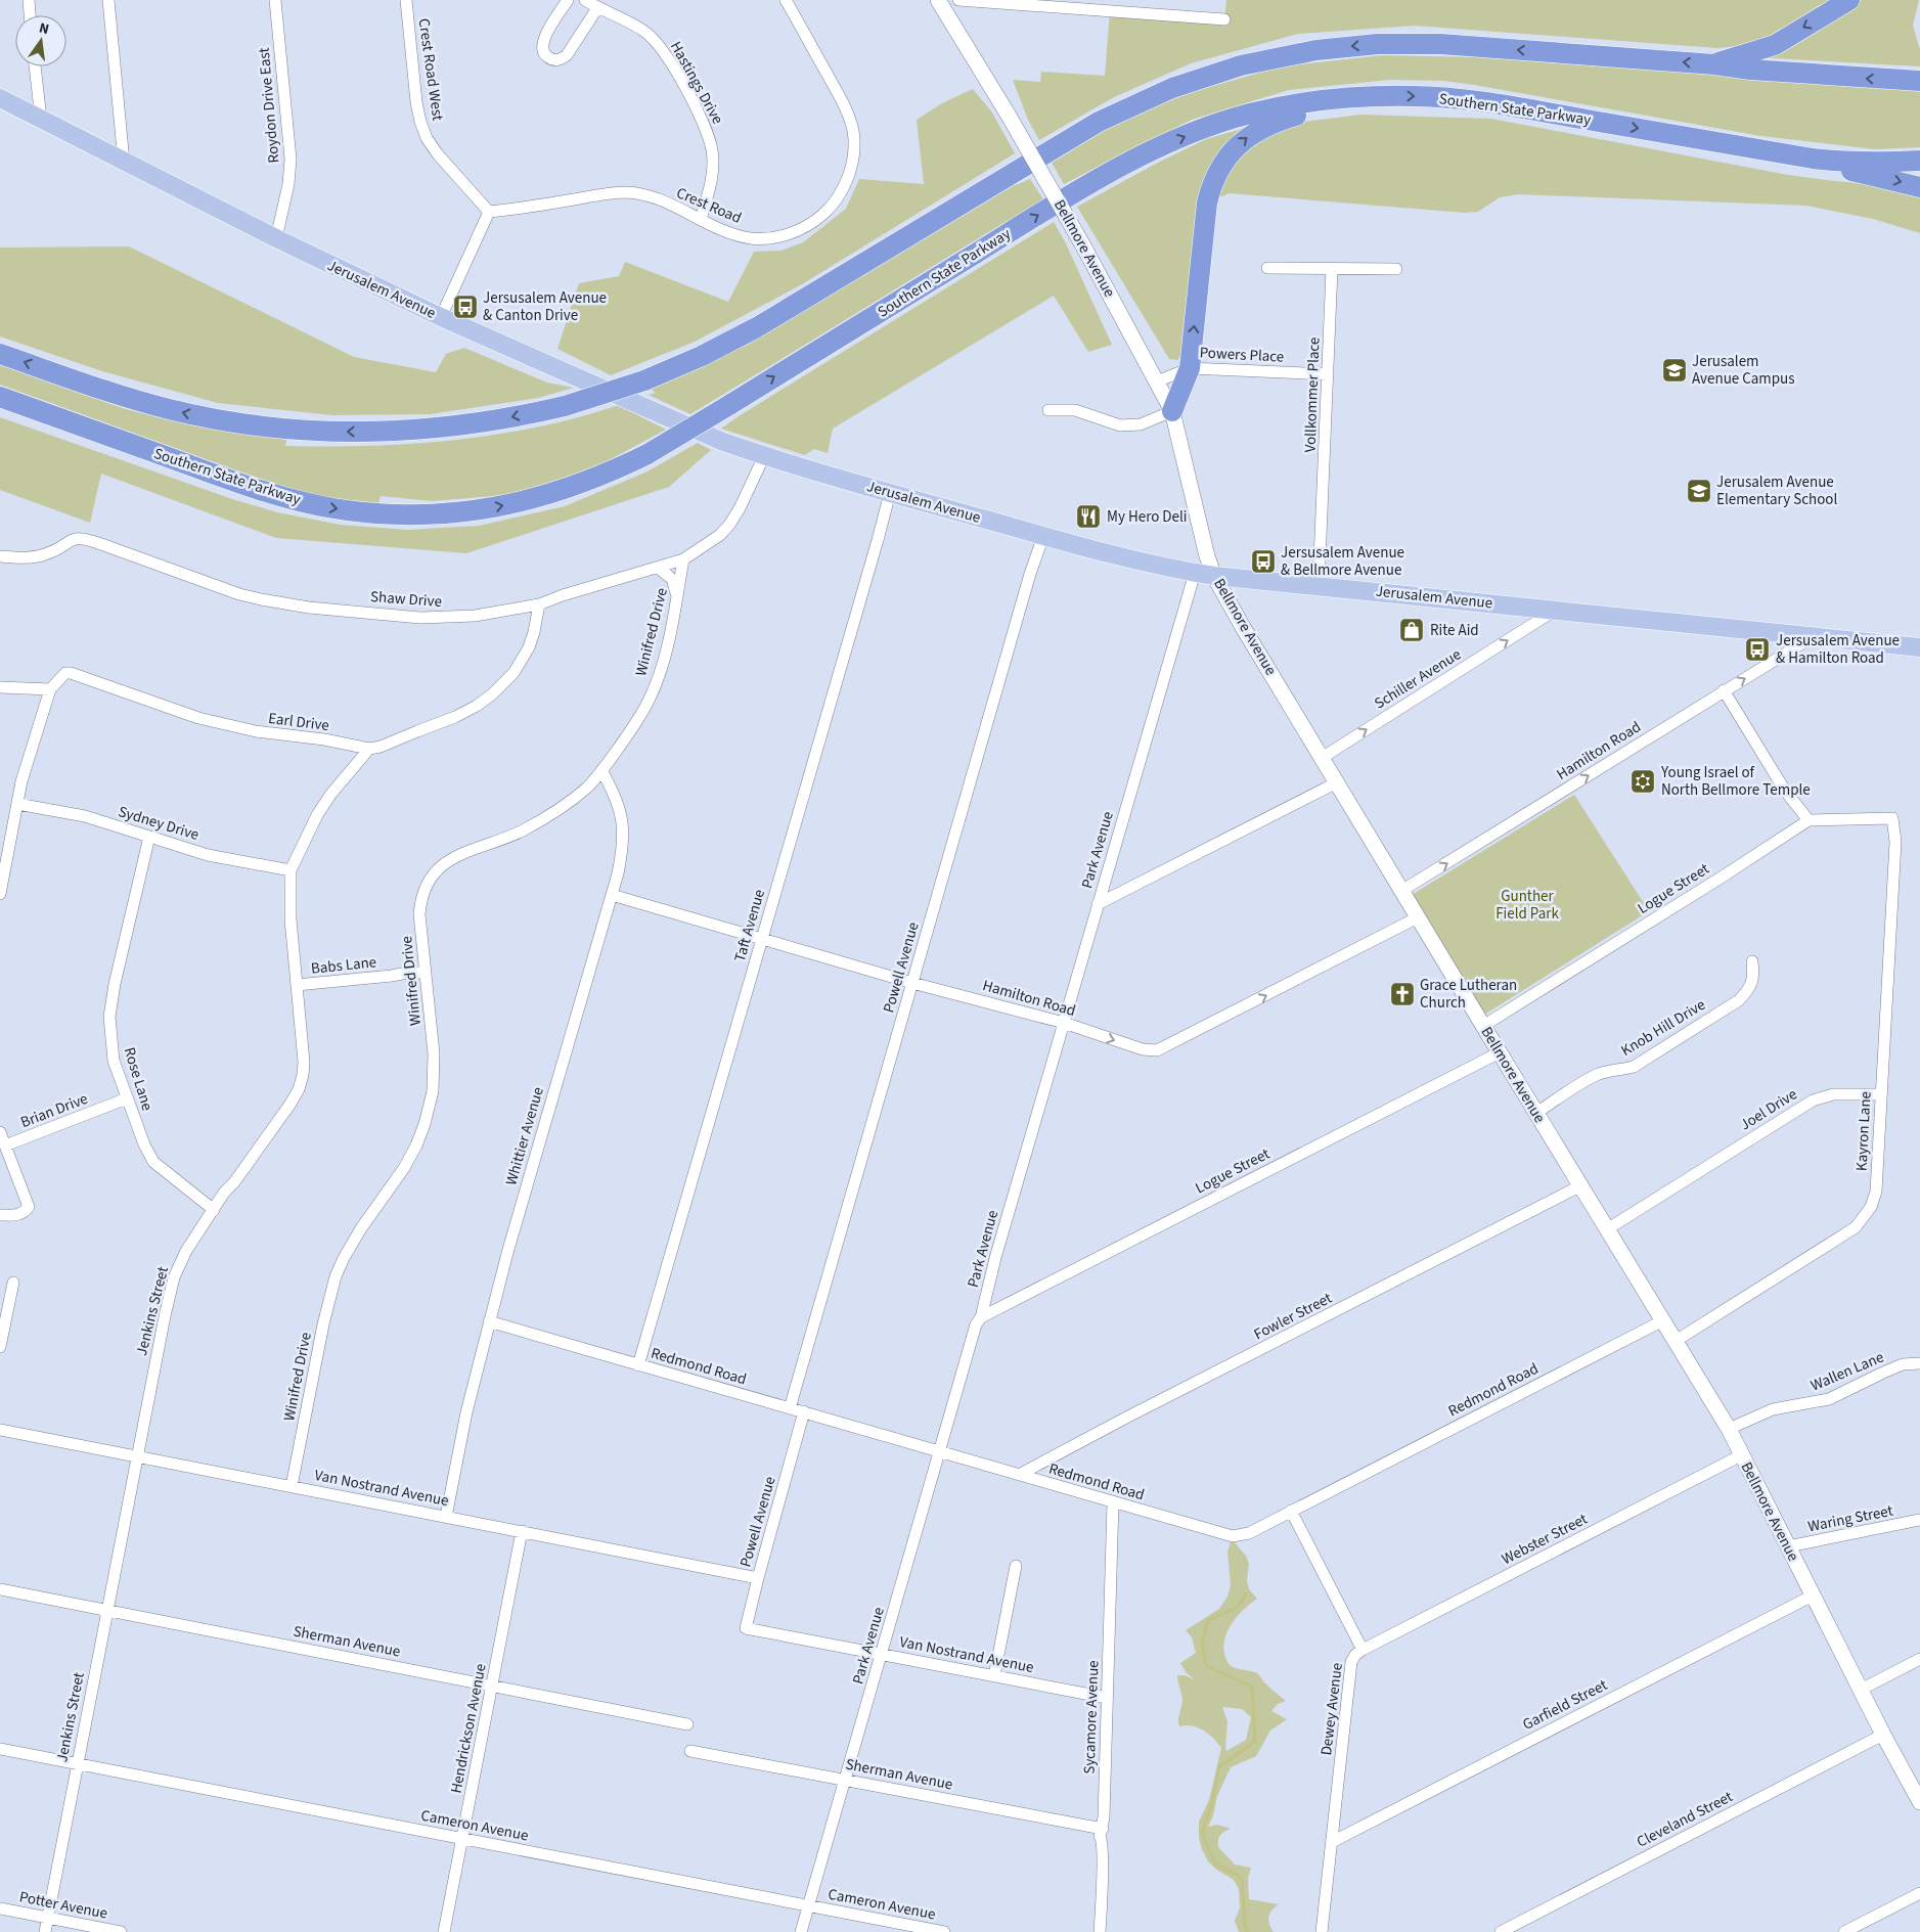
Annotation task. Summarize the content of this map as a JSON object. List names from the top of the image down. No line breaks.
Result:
{"streets":{"highway":["Southern State Parkway"],"main road":["Bellmore Avenue","Jerusalem Avenue"],"street":["Crest Road West","Hastings Drive","Roydon Drive East","Crest Road","Powers Place","Vollkommer Place","Shaw Drive","Winifred Drive","Schiller Avenue","Earl Drive","Hamilton Road","Sydney Drive","Park Avenue","Logue Street","Taft Avenue","Babs Lane","Powell Avenue","Knob Hill Drive","Rose Lane","Joel Drive","Brian Drive","Kayron Lane","Whittier Avenue","Jenkins Street","Fowler Street","Redmond Road","Wallen Lane","Van Nostrand Avenue","Waring Street","Webster Street","Sherman Avenue","Garfield Street","Dewey Avenue","Sycamore Avenue","Hendrickson Avenue","Cleveland Street","Cameron Avenue","Potter Avenue"]},"crossings":[["Crest Road West","Crest Road"],["Hastings Drive","Crest Road"],["Roydon Drive East","Jerusalem Avenue"],["Bellmore Avenue","Jerusalem Avenue"],["Bellmore Avenue","Powers Place"],["Bellmore Avenue","Schiller Avenue"],["Bellmore Avenue","Hamilton Road"],["Bellmore Avenue","Logue Street"],["Bellmore Avenue","Knob Hill Drive"],["Bellmore Avenue","Joel Drive"],["Bellmore Avenue","Kayron Lane"],["Bellmore Avenue","Fowler Street"],["Bellmore Avenue","Redmond Road"],["Bellmore Avenue","Wallen Lane"],["Bellmore Avenue","Waring Street"],["Bellmore Avenue","Webster Street"],["Bellmore Avenue","Garfield Street"],["Bellmore Avenue","Cleveland Street"],["Jerusalem Avenue","Vollkommer Place"],["Jerusalem Avenue","Shaw Drive"],["Jerusalem Avenue","Schiller Avenue"],["Jerusalem Avenue","Hamilton Road"],["Jerusalem Avenue","Park Avenue"],["Jerusalem Avenue","Taft Avenue"],["Jerusalem Avenue","Powell Avenue"],["Powers Place","Vollkommer Place"],["Shaw Drive","Winifred Drive"],["Shaw Drive","Earl Drive"],["Winifred Drive","Babs Lane"],["Winifred Drive","Whittier Avenue"],["Winifred Drive","Van Nostrand Avenue"],["Earl Drive","Jenkins Street"],["Hamilton Road","Park Avenue"],["Hamilton Road","Taft Avenue"],["Hamilton Road","Powell Avenue"],["Hamilton Road","Whittier Avenue"],["Sydney Drive","Rose Lane"],["Sydney Drive","Jenkins Street"],["Park Avenue","Logue Street"],["Park Avenue","Redmond Road"],["Park Avenue","Van Nostrand Avenue"],["Park Avenue","Sherman Avenue"],["Park Avenue","Cameron Avenue"],["Logue Street","Kayron Lane"],["Taft Avenue","Redmond Road"],["Babs Lane","Jenkins Street"],["Powell Avenue","Redmond Road"],["Powell Avenue","Van Nostrand Avenue"],["Rose Lane","Brian Drive"],["Rose Lane","Jenkins Street"],["Joel Drive","Kayron Lane"],["Whittier Avenue","Redmond Road"],["Whittier Avenue","Van Nostrand Avenue"],["Jenkins Street","Van Nostrand Avenue"],["Jenkins Street","Sherman Avenue"],["Jenkins Street","Cameron Avenue"],["Jenkins Street","Potter Avenue"],["Fowler Street","Redmond Road"],["Redmond Road","Dewey Avenue"],["Redmond Road","Sycamore Avenue"],["Van Nostrand Avenue","Sycamore Avenue"],["Van Nostrand Avenue","Hendrickson Avenue"],["Webster Street","Dewey Avenue"],["Sherman Avenue","Sycamore Avenue"],["Sherman Avenue","Hendrickson Avenue"],["Garfield Street","Dewey Avenue"],["Hendrickson Avenue","Cameron Avenue"]],"one_way":["Schiller Avenue","Hamilton Road"],"parks":["Gunther Field Park"],"places":{"bus stop":["Jersusalem Avenue & Canton Drive","Jersusalem Avenue & Bellmore Avenue","Jersusalem Avenue & Hamilton Road"],"school or university":["Jerusalem Avenue Campus","Jerusalem Avenue Elementary School"],"restaurant":["My Hero Deli"],"shop":["Rite Aid"],"synagogue":["Young Israel of North Bellmore Temple"],"church":["Grace Lutheran Church"]},"north":"top"}
